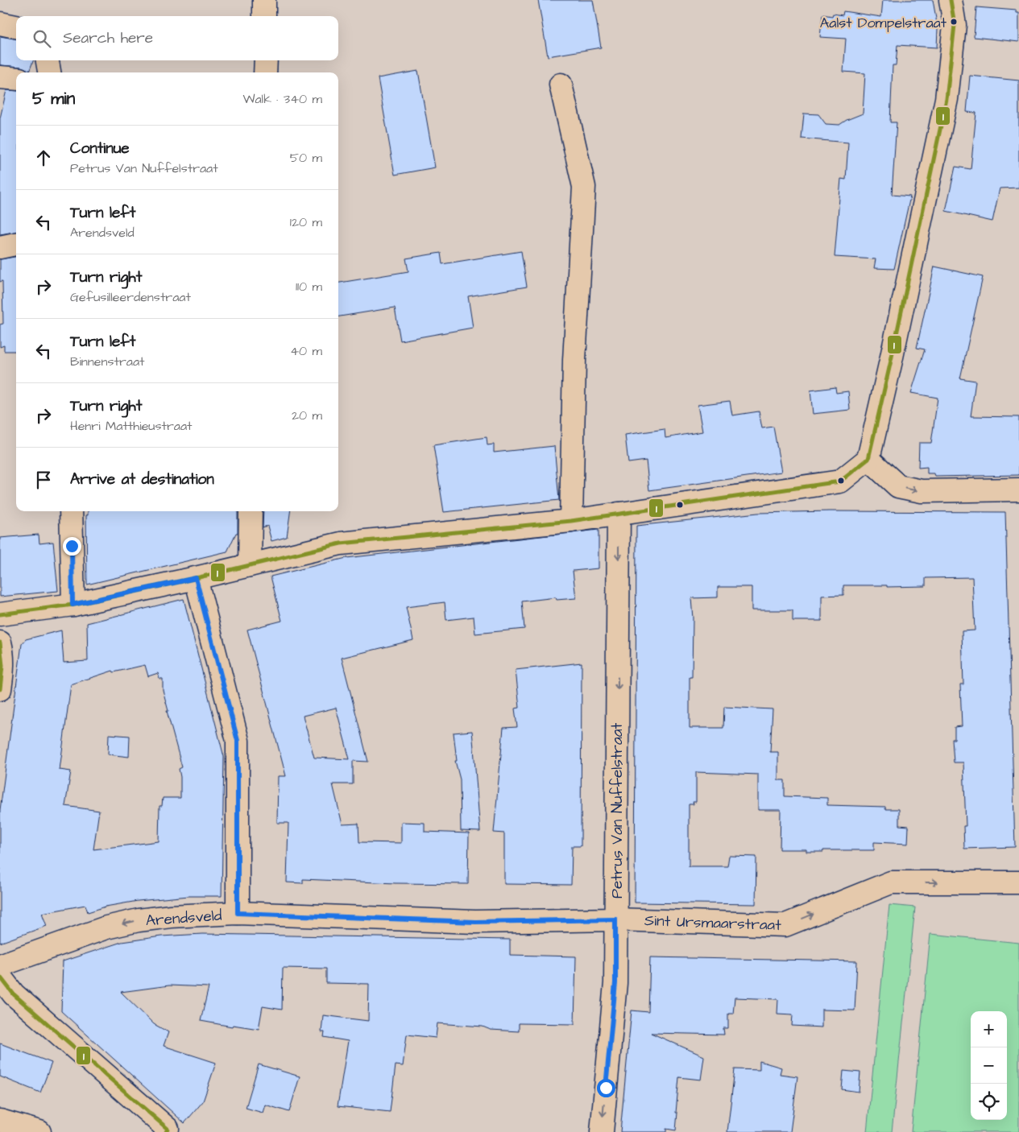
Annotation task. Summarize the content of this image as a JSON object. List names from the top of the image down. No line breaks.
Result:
{"streets":{"street":["Petrus Van Nuffelstraat","Arendsveld","Sint Ursmaarstraat"]},"crossings":[["Petrus Van Nuffelstraat","Arendsveld"],["Petrus Van Nuffelstraat","Sint Ursmaarstraat"],["Arendsveld","Sint Ursmaarstraat"]],"one_way":["Petrus Van Nuffelstraat","Arendsveld","Sint Ursmaarstraat"],"places":["Aalst Dompelstraat"],"lines":["transit line 1"],"page":{"search":"Search here","heading":["5 min","Walk · 340 m"],"list":[["Continue","Petrus Van Nuffelstraat","50 m"],["Turn left","Arendsveld","120 m"],["Turn right","Gefusilleerdenstraat","110 m"],["Turn left","Binnenstraat","40 m"],["Turn right","Henri Matthieustraat","20 m"],"Arrive at destination"],"map_buttons":["+","−"]}}
